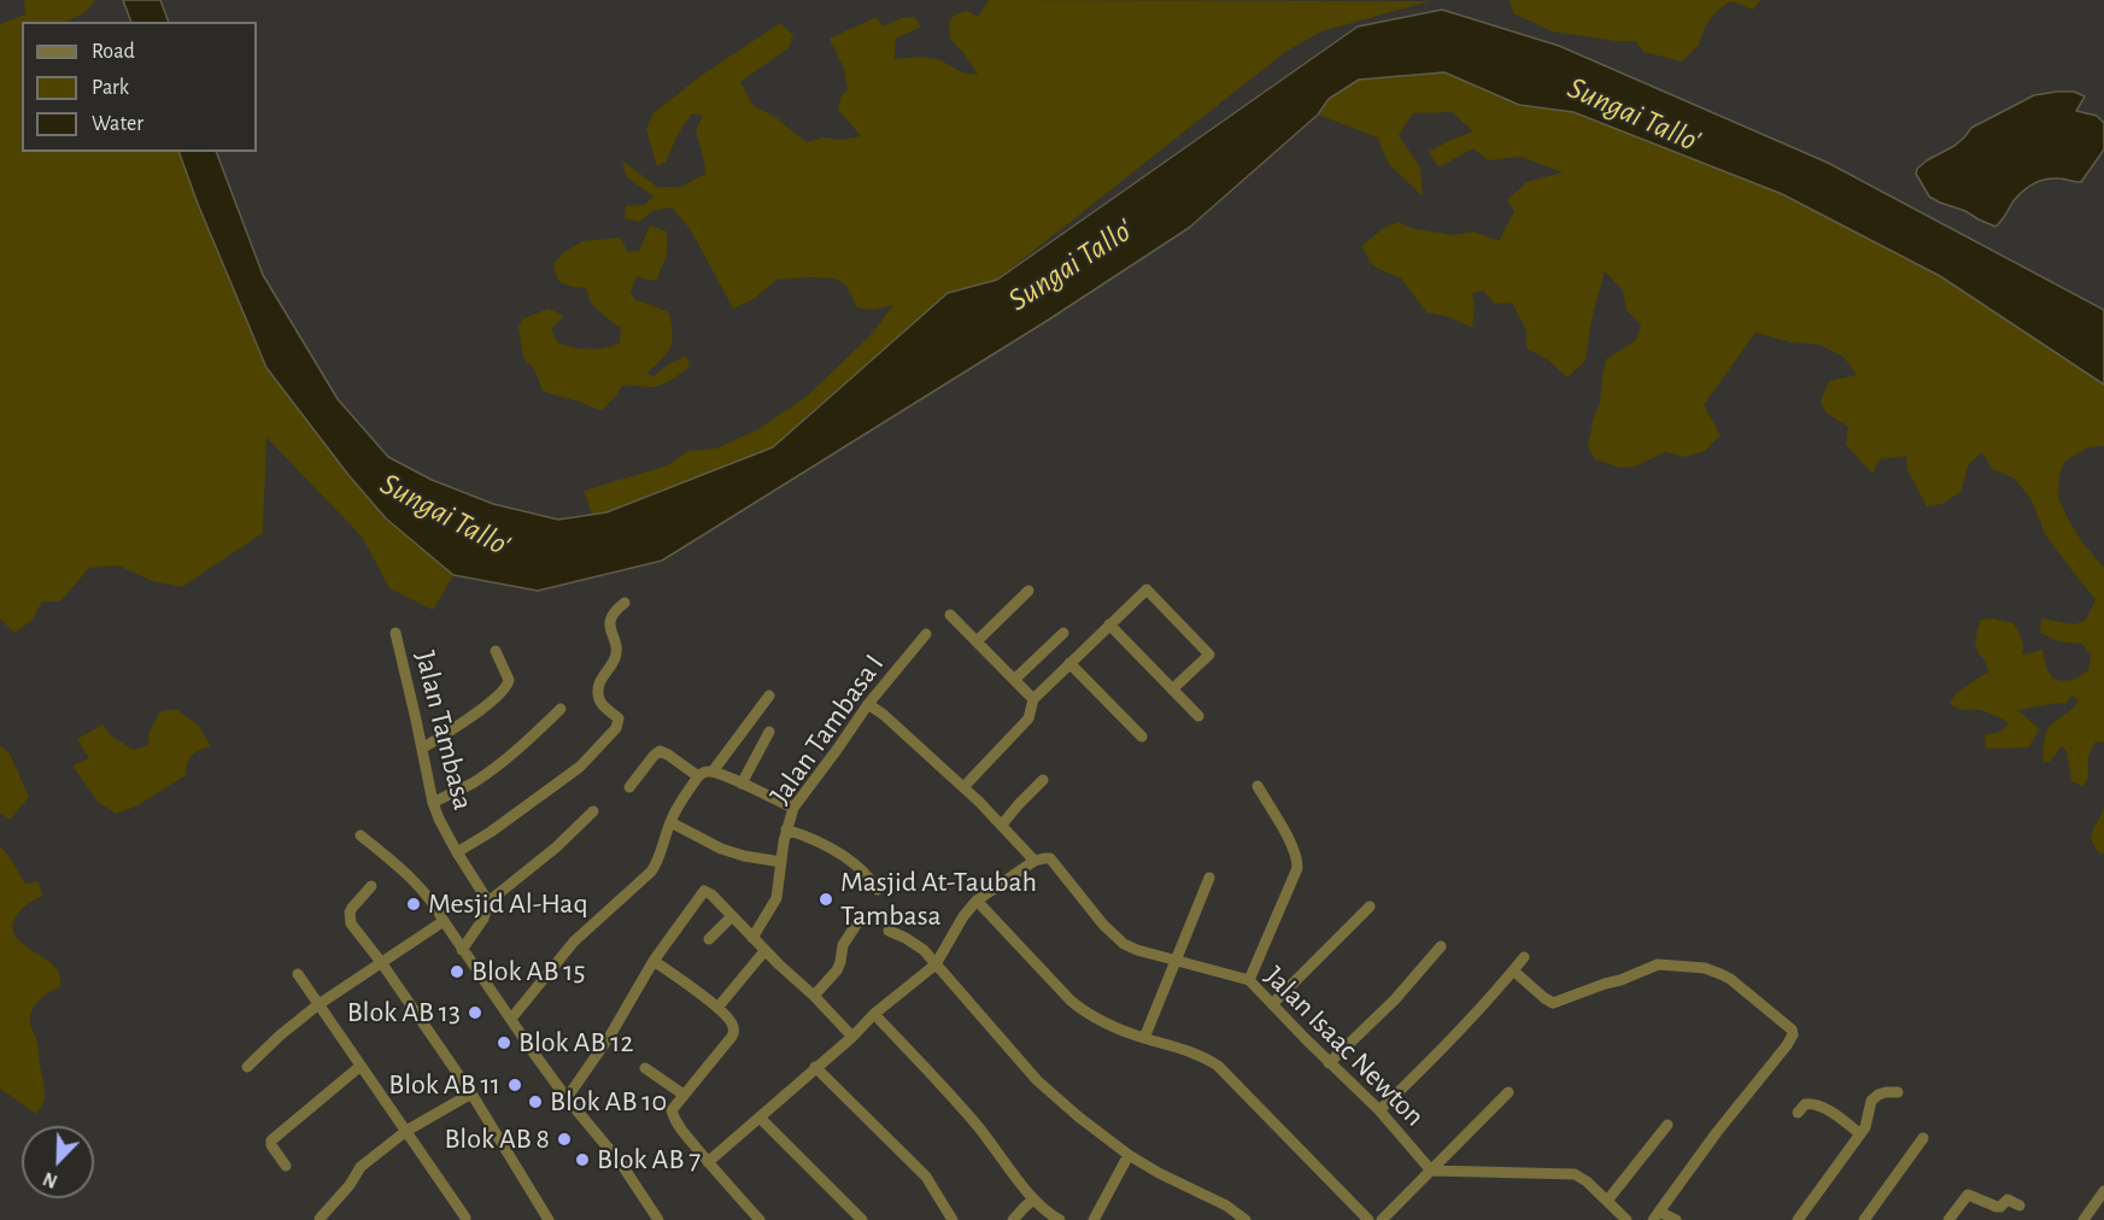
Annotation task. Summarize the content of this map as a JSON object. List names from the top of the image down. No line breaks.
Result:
{"streets":{"street":["Jalan Tambasa I","Jalan Tambasa","Jalan Isaac Newton"]},"crossings":[["Jalan Tambasa I","Jalan Isaac Newton"]],"water":["Sungai Tallo'"],"places":["Masjid At-Taubah Tambasa","Mesjid Al-Haq","Blok AB 15","Blok AB 13","Blok AB 12","Blok AB 11","Blok AB 10","Blok AB 8","Blok AB 7"],"legend":["Road","Park","Water"],"north":"bottom left"}
